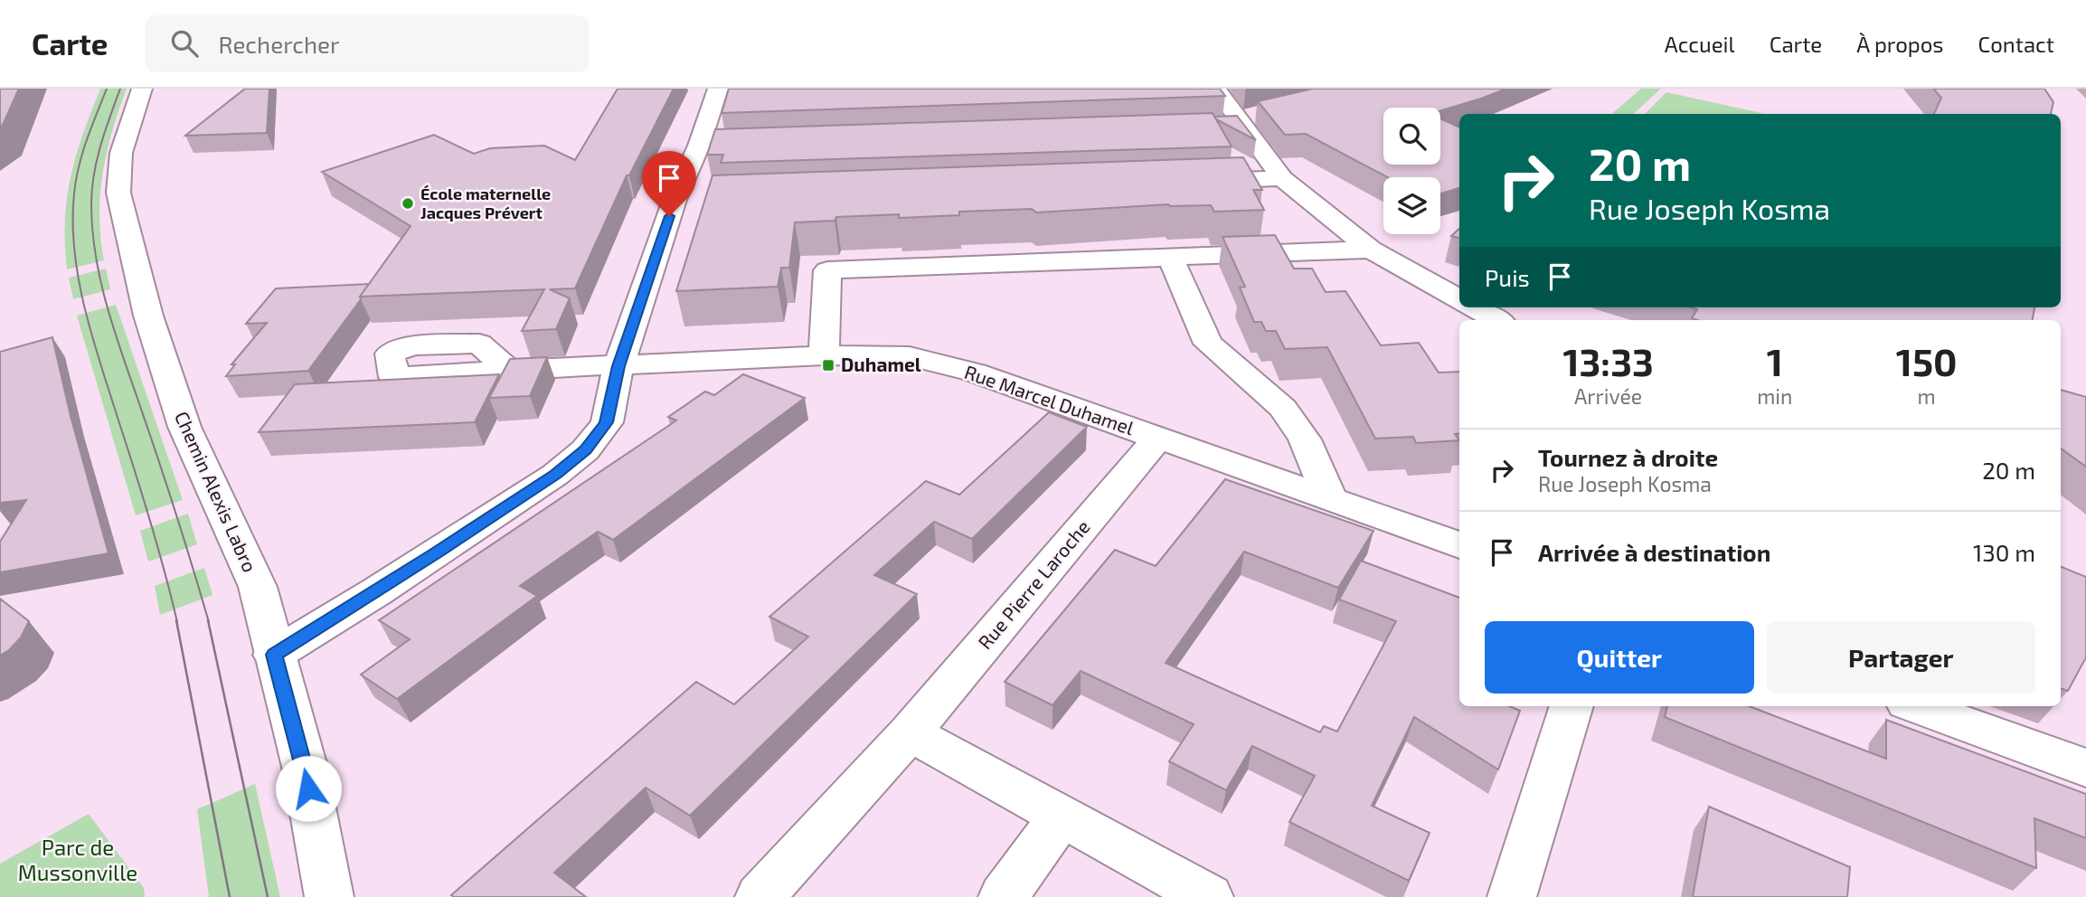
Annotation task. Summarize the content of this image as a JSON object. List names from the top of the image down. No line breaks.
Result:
{"streets":{"street":["Rue Marcel Duhamel","Chemin Alexis Labro","Rue Pierre Laroche"]},"crossings":[["Rue Marcel Duhamel","Rue Pierre Laroche"]],"parks":["Parc de Mussonville"],"places":{"other":["École maternelle Jacques Prévert"],"transit":["Duhamel"]},"page":{"header":"Carte","search":"Rechercher","nav":["Accueil","Carte","À propos","Contact"],"turn":["20 m","Rue Joseph Kosma"],"then":"Puis","eta":["13:33","Arrivée","1","min","150","m"],"list":[{"name":"Tournez à droite","note":"Rue Joseph Kosma","value":"20 m"},{"name":"Arrivée à destination","value":"130 m"}],"buttons":["Quitter","Partager"]}}
